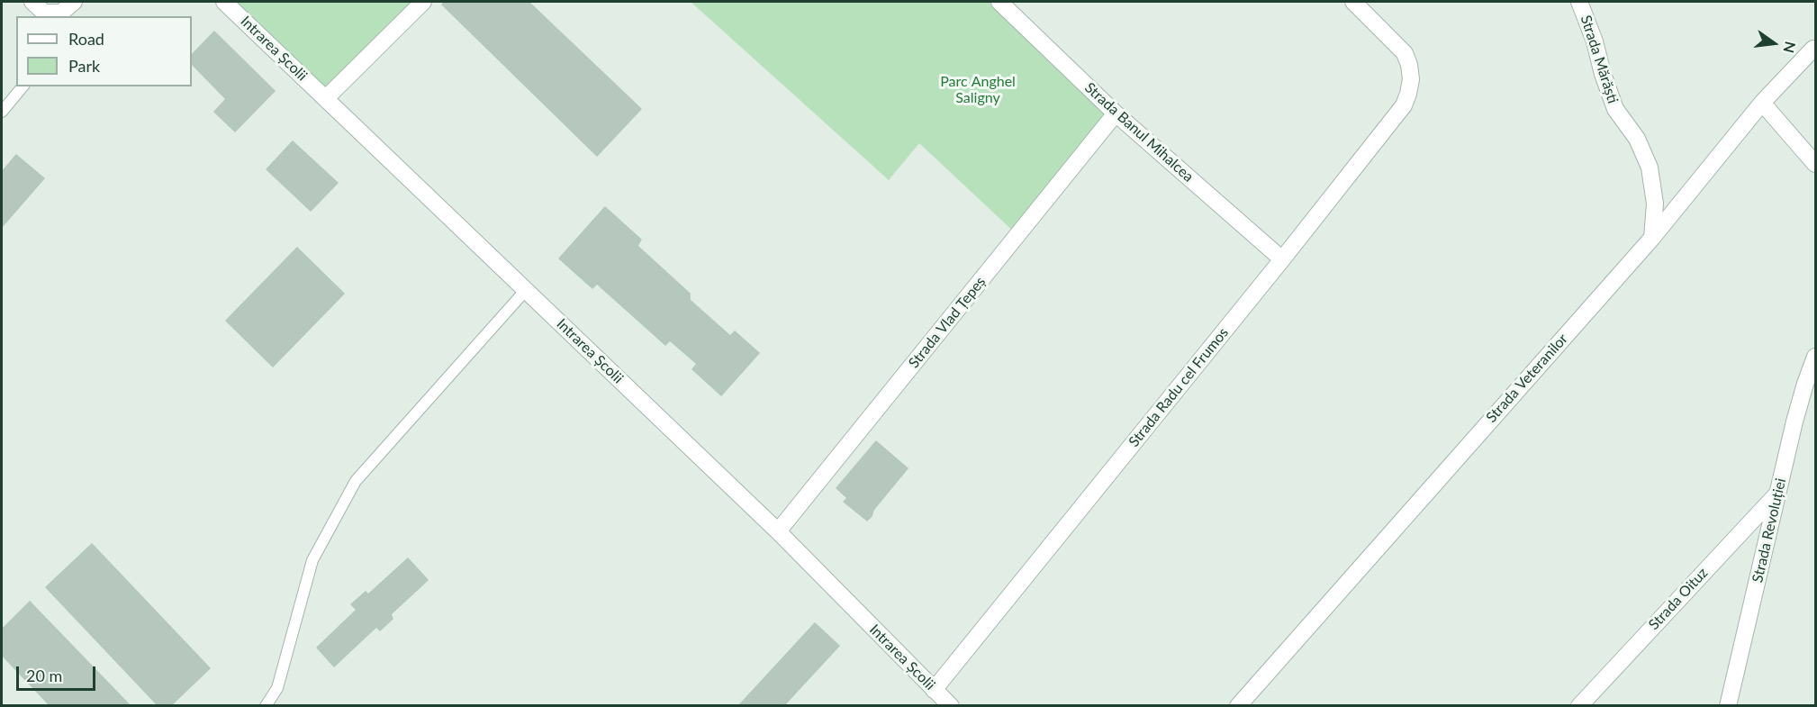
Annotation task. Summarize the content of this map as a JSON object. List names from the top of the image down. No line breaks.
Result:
{"streets":{"street":["Intrarea Școlii","Strada Mărăști","Strada Banul Mihalcea","Strada Vlad Țepeș","Strada Veteranilor","Strada Radu cel Frumos","Strada Revoluției","Strada Oituz"]},"crossings":[["Intrarea Școlii","Strada Vlad Țepeș"],["Intrarea Școlii","Strada Radu cel Frumos"],["Strada Mărăști","Strada Veteranilor"],["Strada Banul Mihalcea","Strada Vlad Țepeș"],["Strada Banul Mihalcea","Strada Radu cel Frumos"],["Strada Revoluției","Strada Oituz"]],"parks":["Parc Anghel Saligny"],"legend":["Road","Park"],"scale_bar":"20 m","north":"right"}
